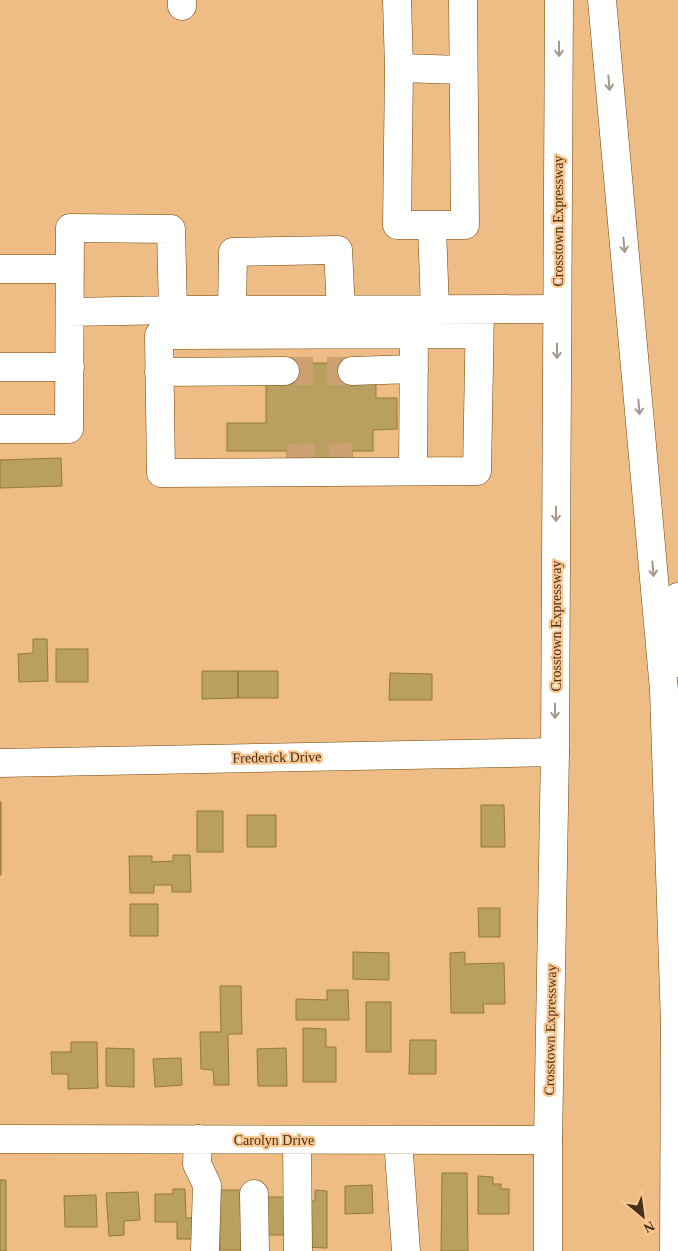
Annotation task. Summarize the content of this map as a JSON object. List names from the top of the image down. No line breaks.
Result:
{"streets":{"main road":["Crosstown Expressway","Frederick Drive","Carolyn Drive"]},"crossings":[["Crosstown Expressway","Frederick Drive"],["Crosstown Expressway","Carolyn Drive"]],"north":"bottom right"}
